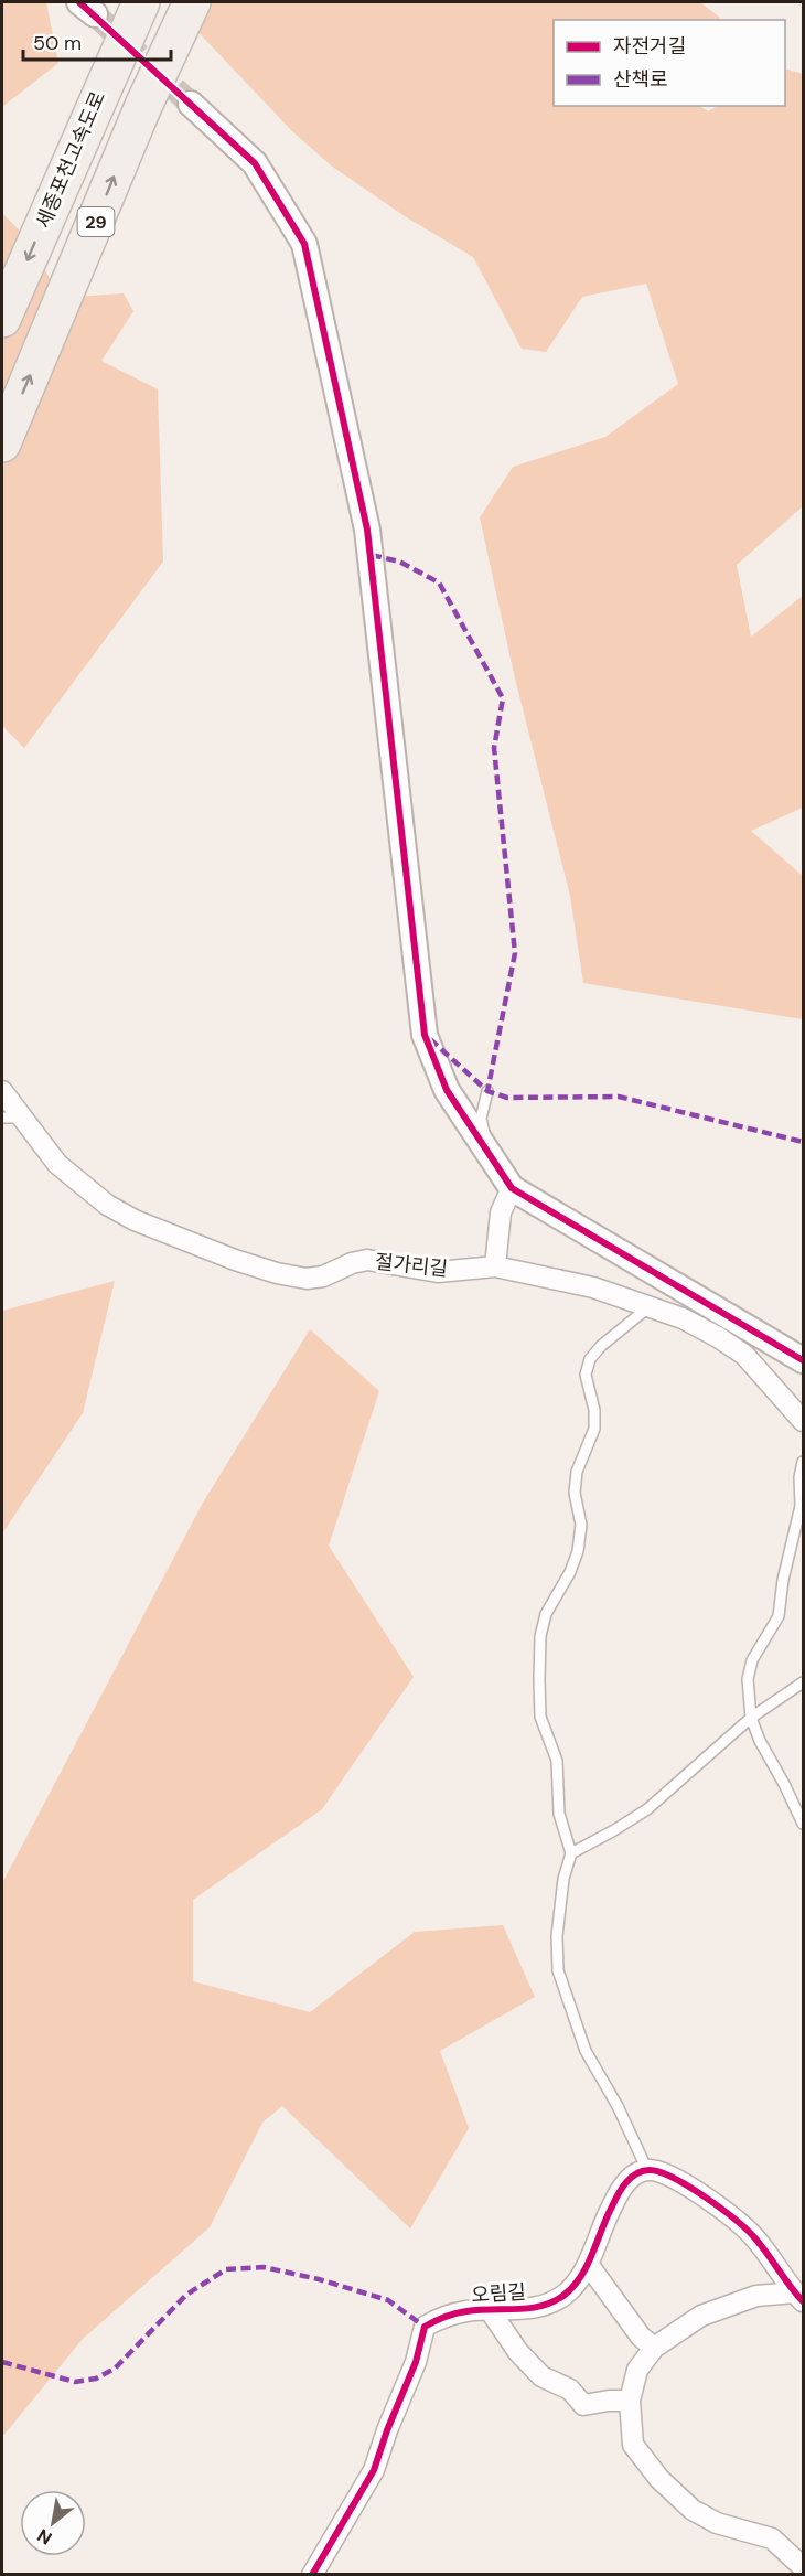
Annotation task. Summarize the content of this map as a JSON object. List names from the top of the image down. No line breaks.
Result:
{"streets":{"highway":["세종포천고속도로","29"],"street":["절가리길","오림길"]},"legend":["자전거길","산책로"],"scale_bar":"50 m","north":"bottom left"}
